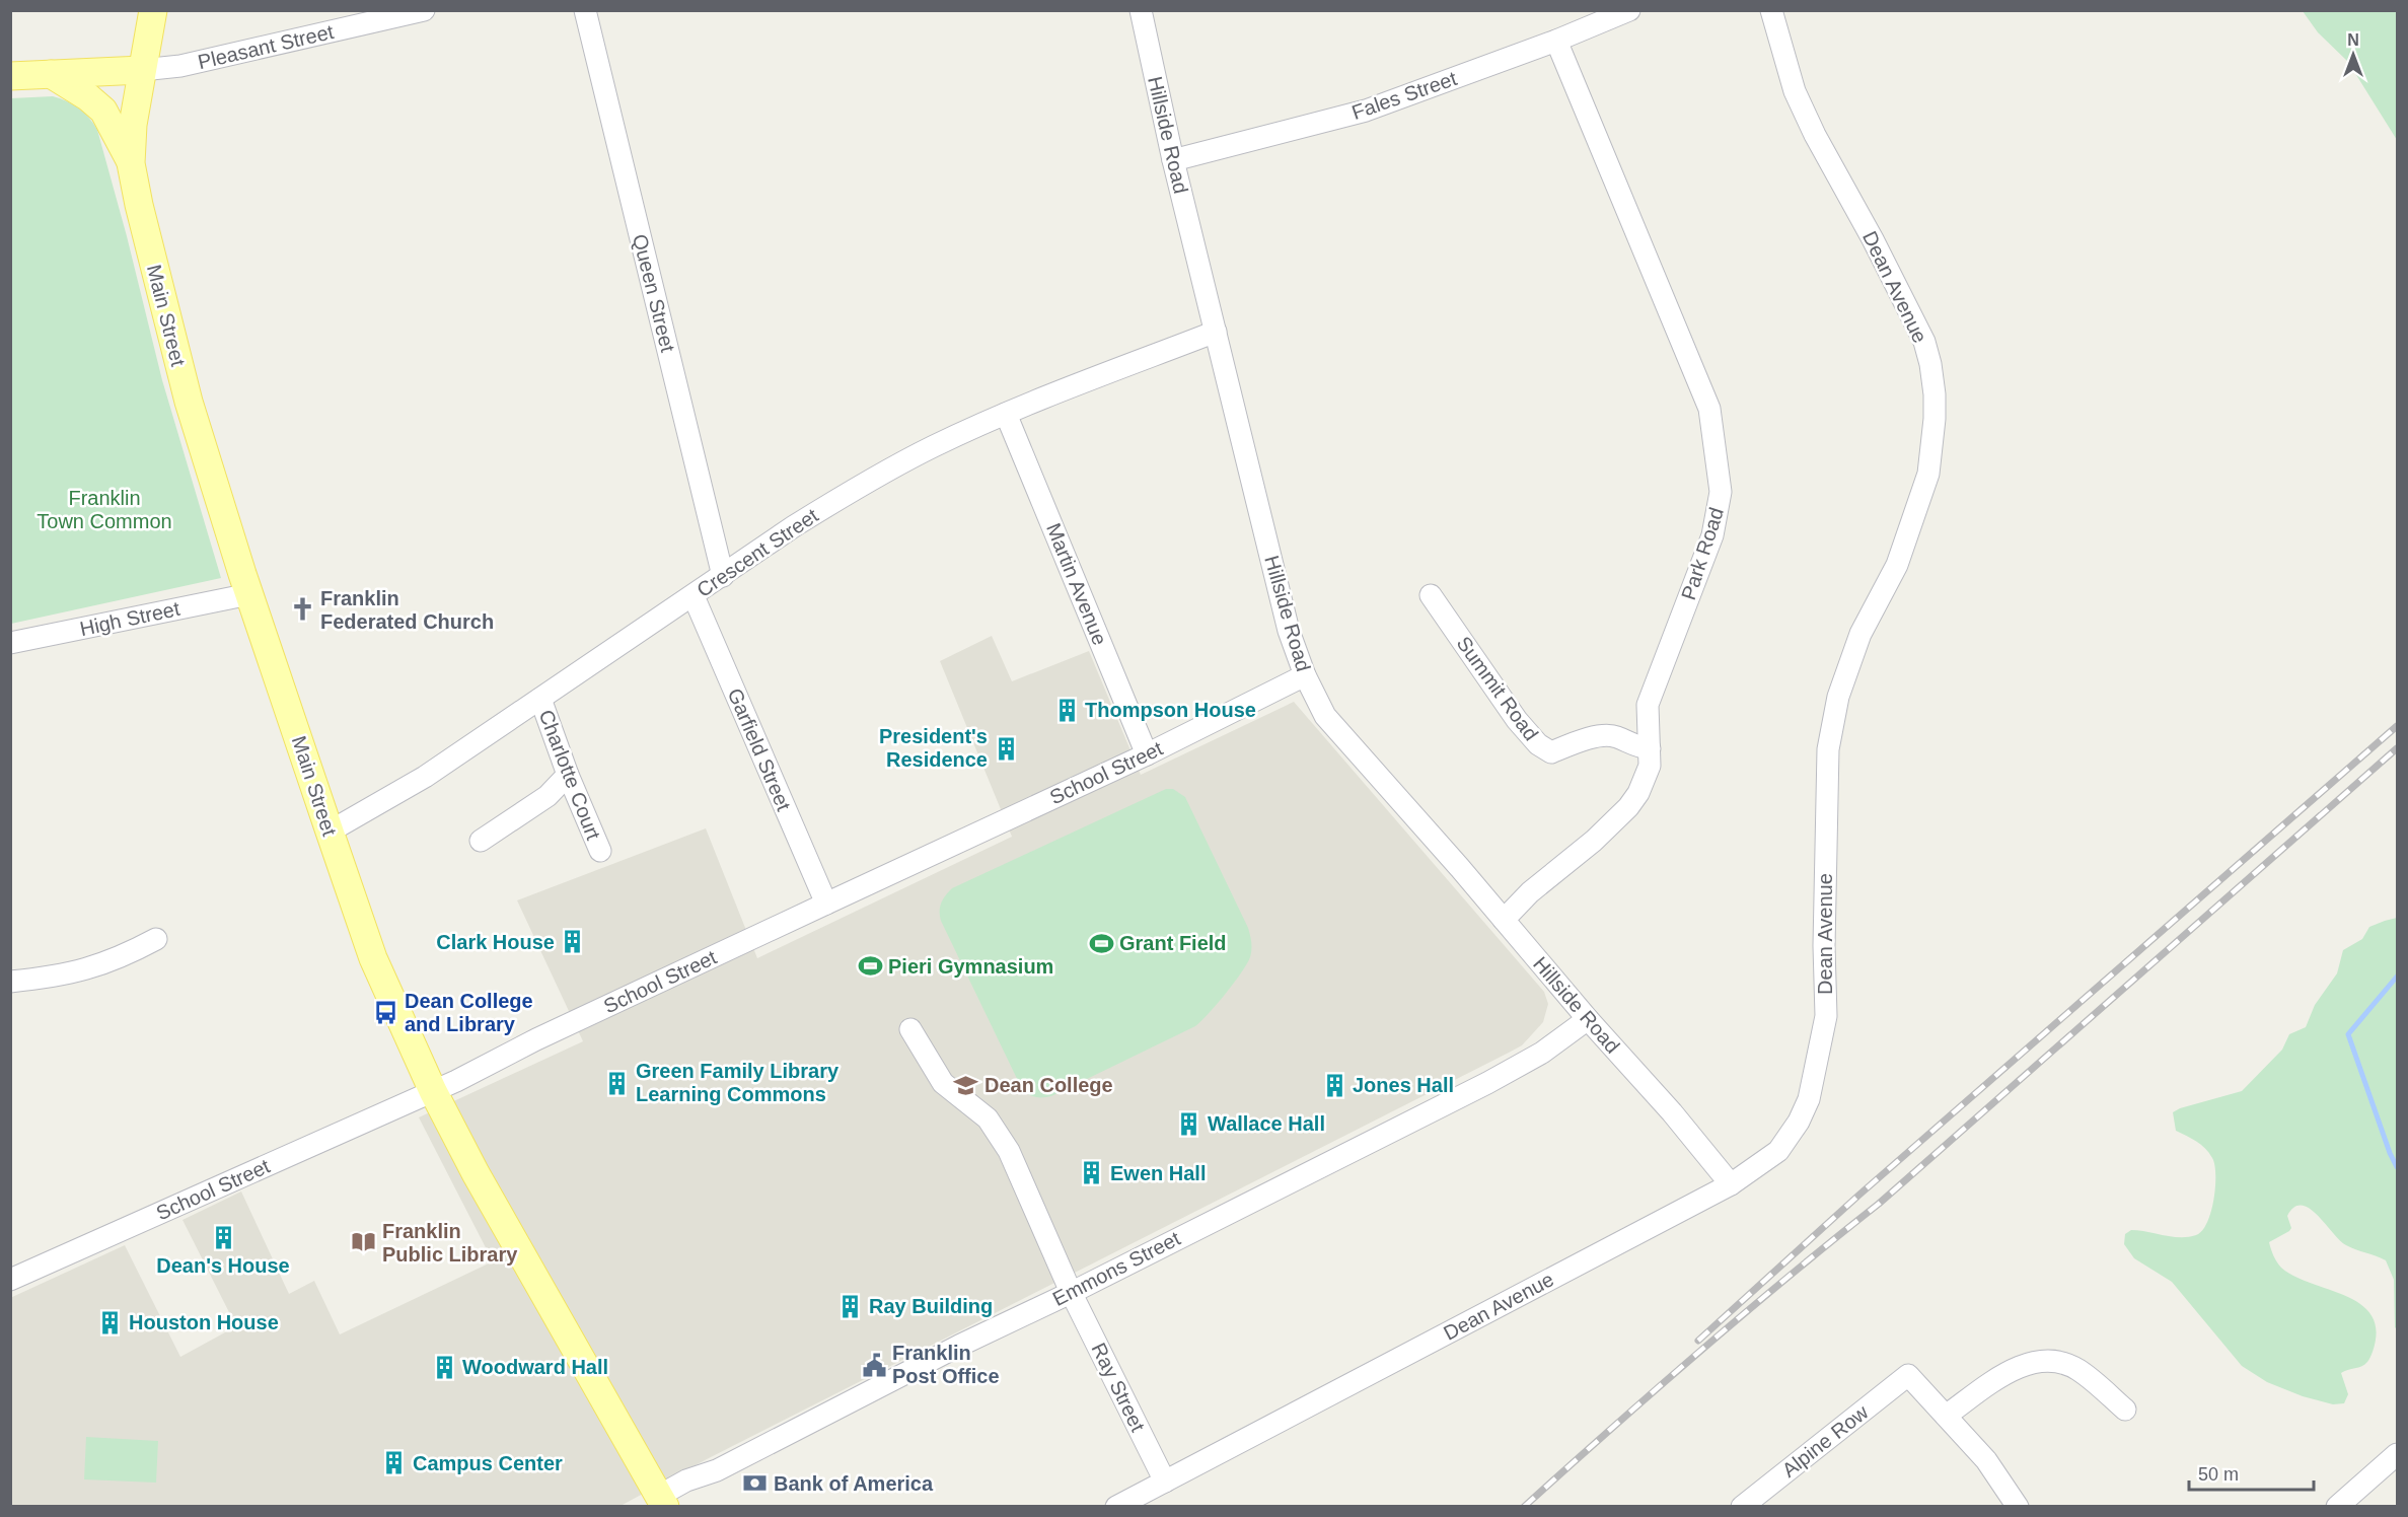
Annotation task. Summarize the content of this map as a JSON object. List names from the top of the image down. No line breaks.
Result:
{"streets":{"main road":["Main Street"],"street":["Pleasant Street","Fales Street","Hillside Road","Dean Avenue","Queen Street","Crescent Street","Park Road","Martin Avenue","High Street","Summit Road","Garfield Street","School Street","Charlotte Court","Emmons Street","Ray Street","Alpine Row"]},"crossings":[["Pleasant Street","Main Street"],["Fales Street","Hillside Road"],["Fales Street","Park Road"],["Hillside Road","Dean Avenue"],["Hillside Road","Crescent Street"],["Hillside Road","Park Road"],["Hillside Road","School Street"],["Hillside Road","Emmons Street"],["Dean Avenue","Ray Street"],["Queen Street","Crescent Street"],["Main Street","Crescent Street"],["Main Street","High Street"],["Main Street","School Street"],["Main Street","Emmons Street"],["Crescent Street","Martin Avenue"],["Crescent Street","Garfield Street"],["Crescent Street","Charlotte Court"],["Park Road","Summit Road"],["Martin Avenue","School Street"],["Garfield Street","School Street"],["Emmons Street","Ray Street"]],"parks":["Franklin Town Common"],"places":{"church":["Franklin Federated Church"],"building":["Thompson House","President's Residence","Clark House","Green Family Library Learning Commons","Jones Hall","Wallace Hall","Ewen Hall","Dean's House","Ray Building","Houston House","Woodward Hall","Campus Center"],"sports":["Grant Field","Pieri Gymnasium"],"bus stop":["Dean College and Library"],"school or university":["Dean College"],"library":["Franklin Public Library"],"public building":["Franklin Post Office"],"bank":["Bank of America"]},"scale_bar":"50 m","north":"top"}
